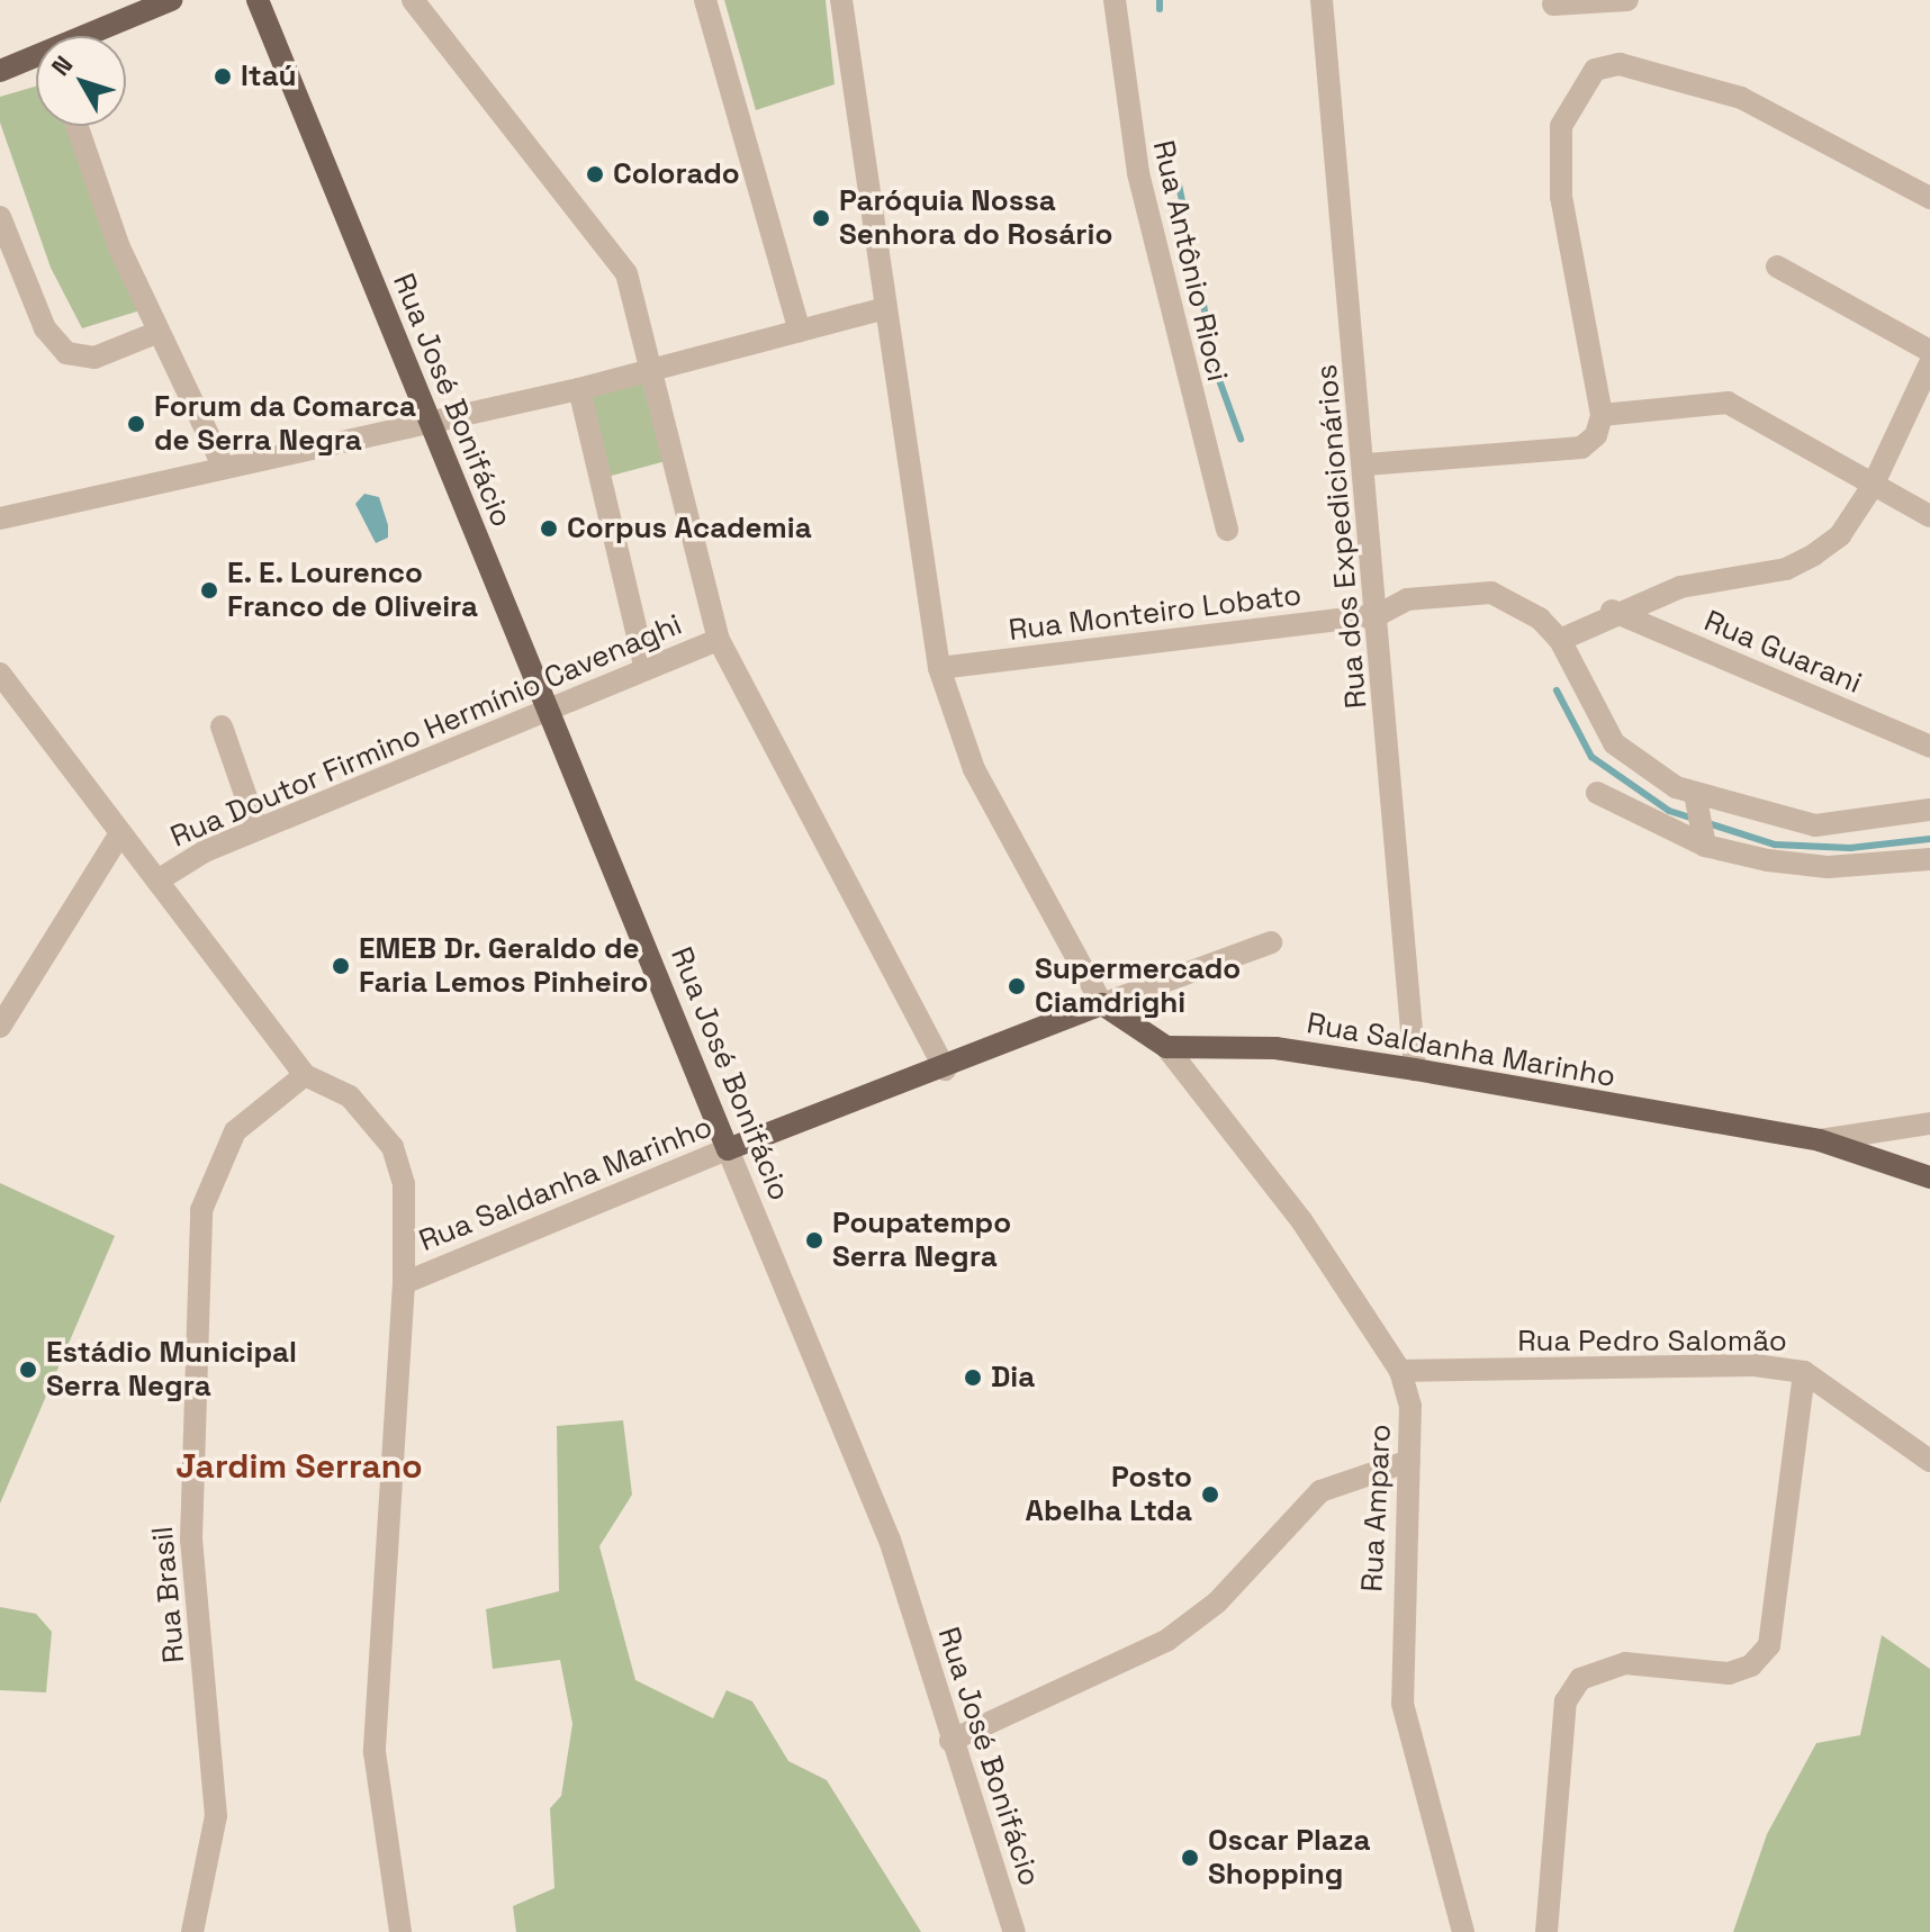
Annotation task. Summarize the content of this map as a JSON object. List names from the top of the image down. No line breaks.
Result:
{"streets":{"main road":["Rua José Bonifácio","Rua Saldanha Marinho"],"street":["Rua Antônio Rioci","Rua dos Expedicionários","Rua Monteiro Lobato","Rua Guarani","Rua Doutor Firmino Hermínio Cavenaghi","Rua Pedro Salomão","Rua Amparo","Rua Brasil"]},"crossings":[["Rua José Bonifácio","Rua Doutor Firmino Hermínio Cavenaghi"],["Rua José Bonifácio","Rua Saldanha Marinho"],["Rua dos Expedicionários","Rua Monteiro Lobato"],["Rua dos Expedicionários","Rua Saldanha Marinho"],["Rua Saldanha Marinho","Rua Amparo"],["Rua Pedro Salomão","Rua Amparo"]],"districts":["Jardim Serrano"],"places":["Itaú","Colorado","Paróquia Nossa Senhora do Rosário","Forum da Comarca de Serra Negra","Corpus Academia","E. E. Lourenco Franco de Oliveira","EMEB Dr. Geraldo de Faria Lemos Pinheiro","Supermercado Ciamdrighi","Poupatempo Serra Negra","Estádio Municipal Serra Negra","Dia","Posto Abelha Ltda","Oscar Plaza Shopping"],"north":"top left"}
